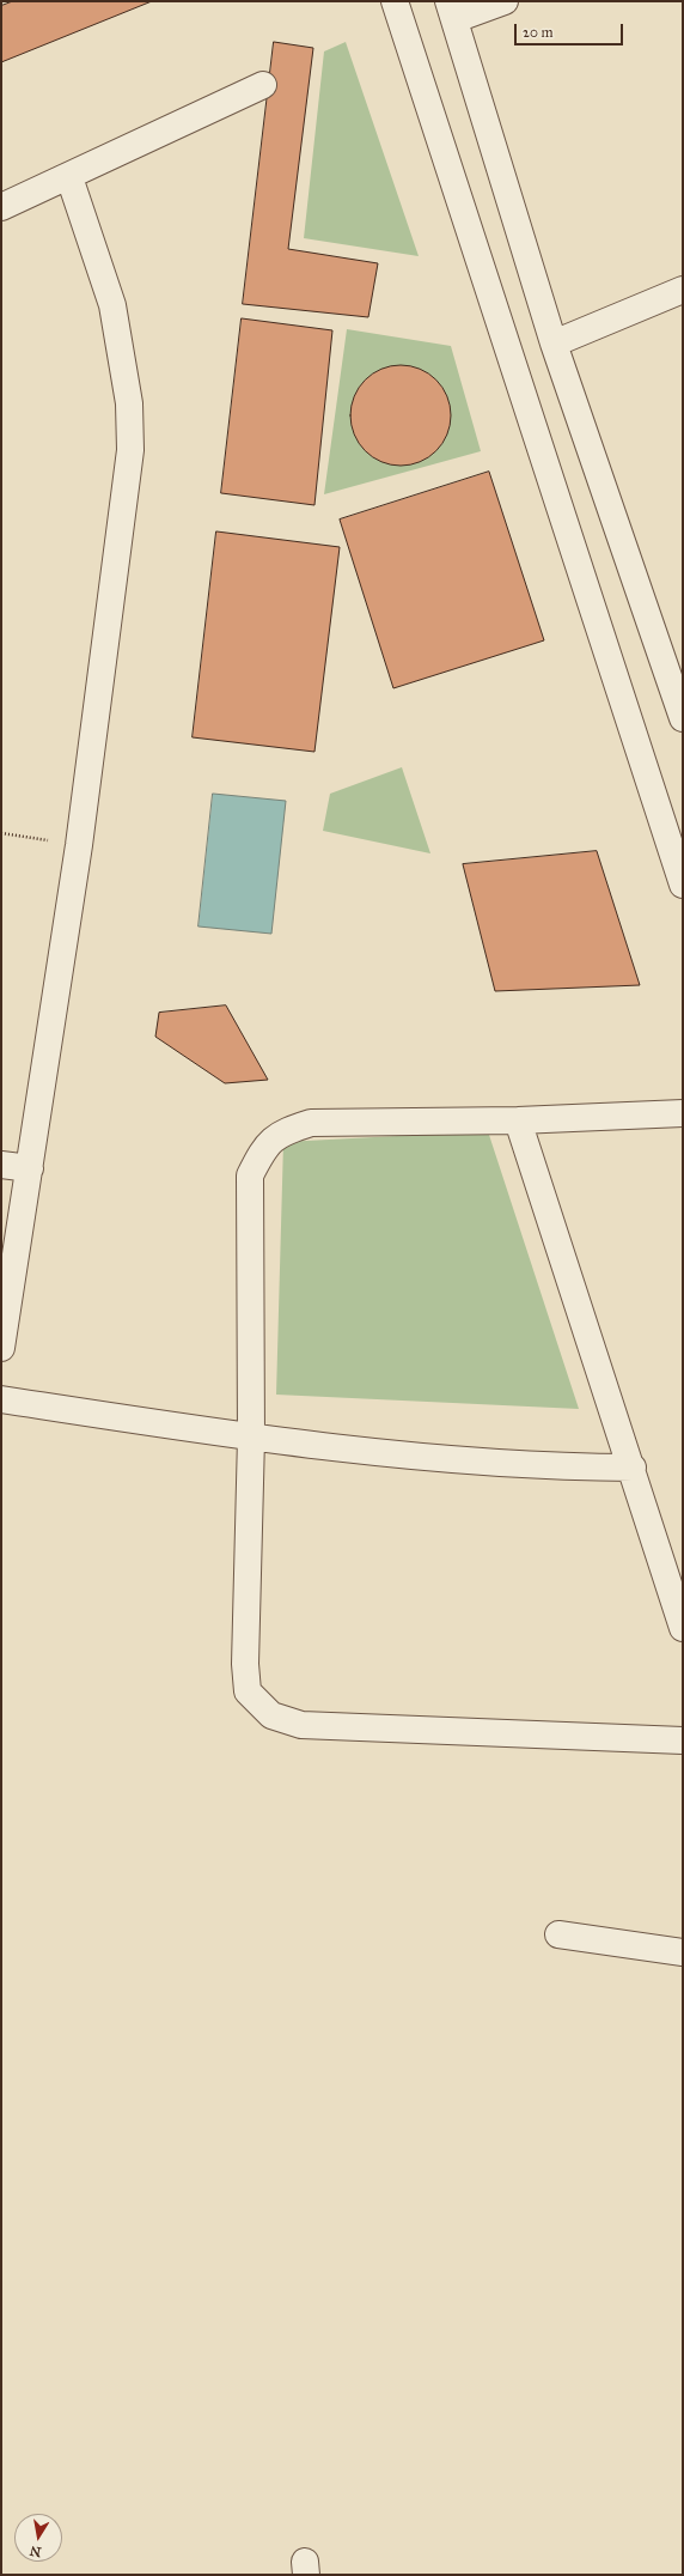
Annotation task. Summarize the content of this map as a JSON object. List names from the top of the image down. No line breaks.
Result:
{"scale_bar":"20 m","north":"bottom"}
